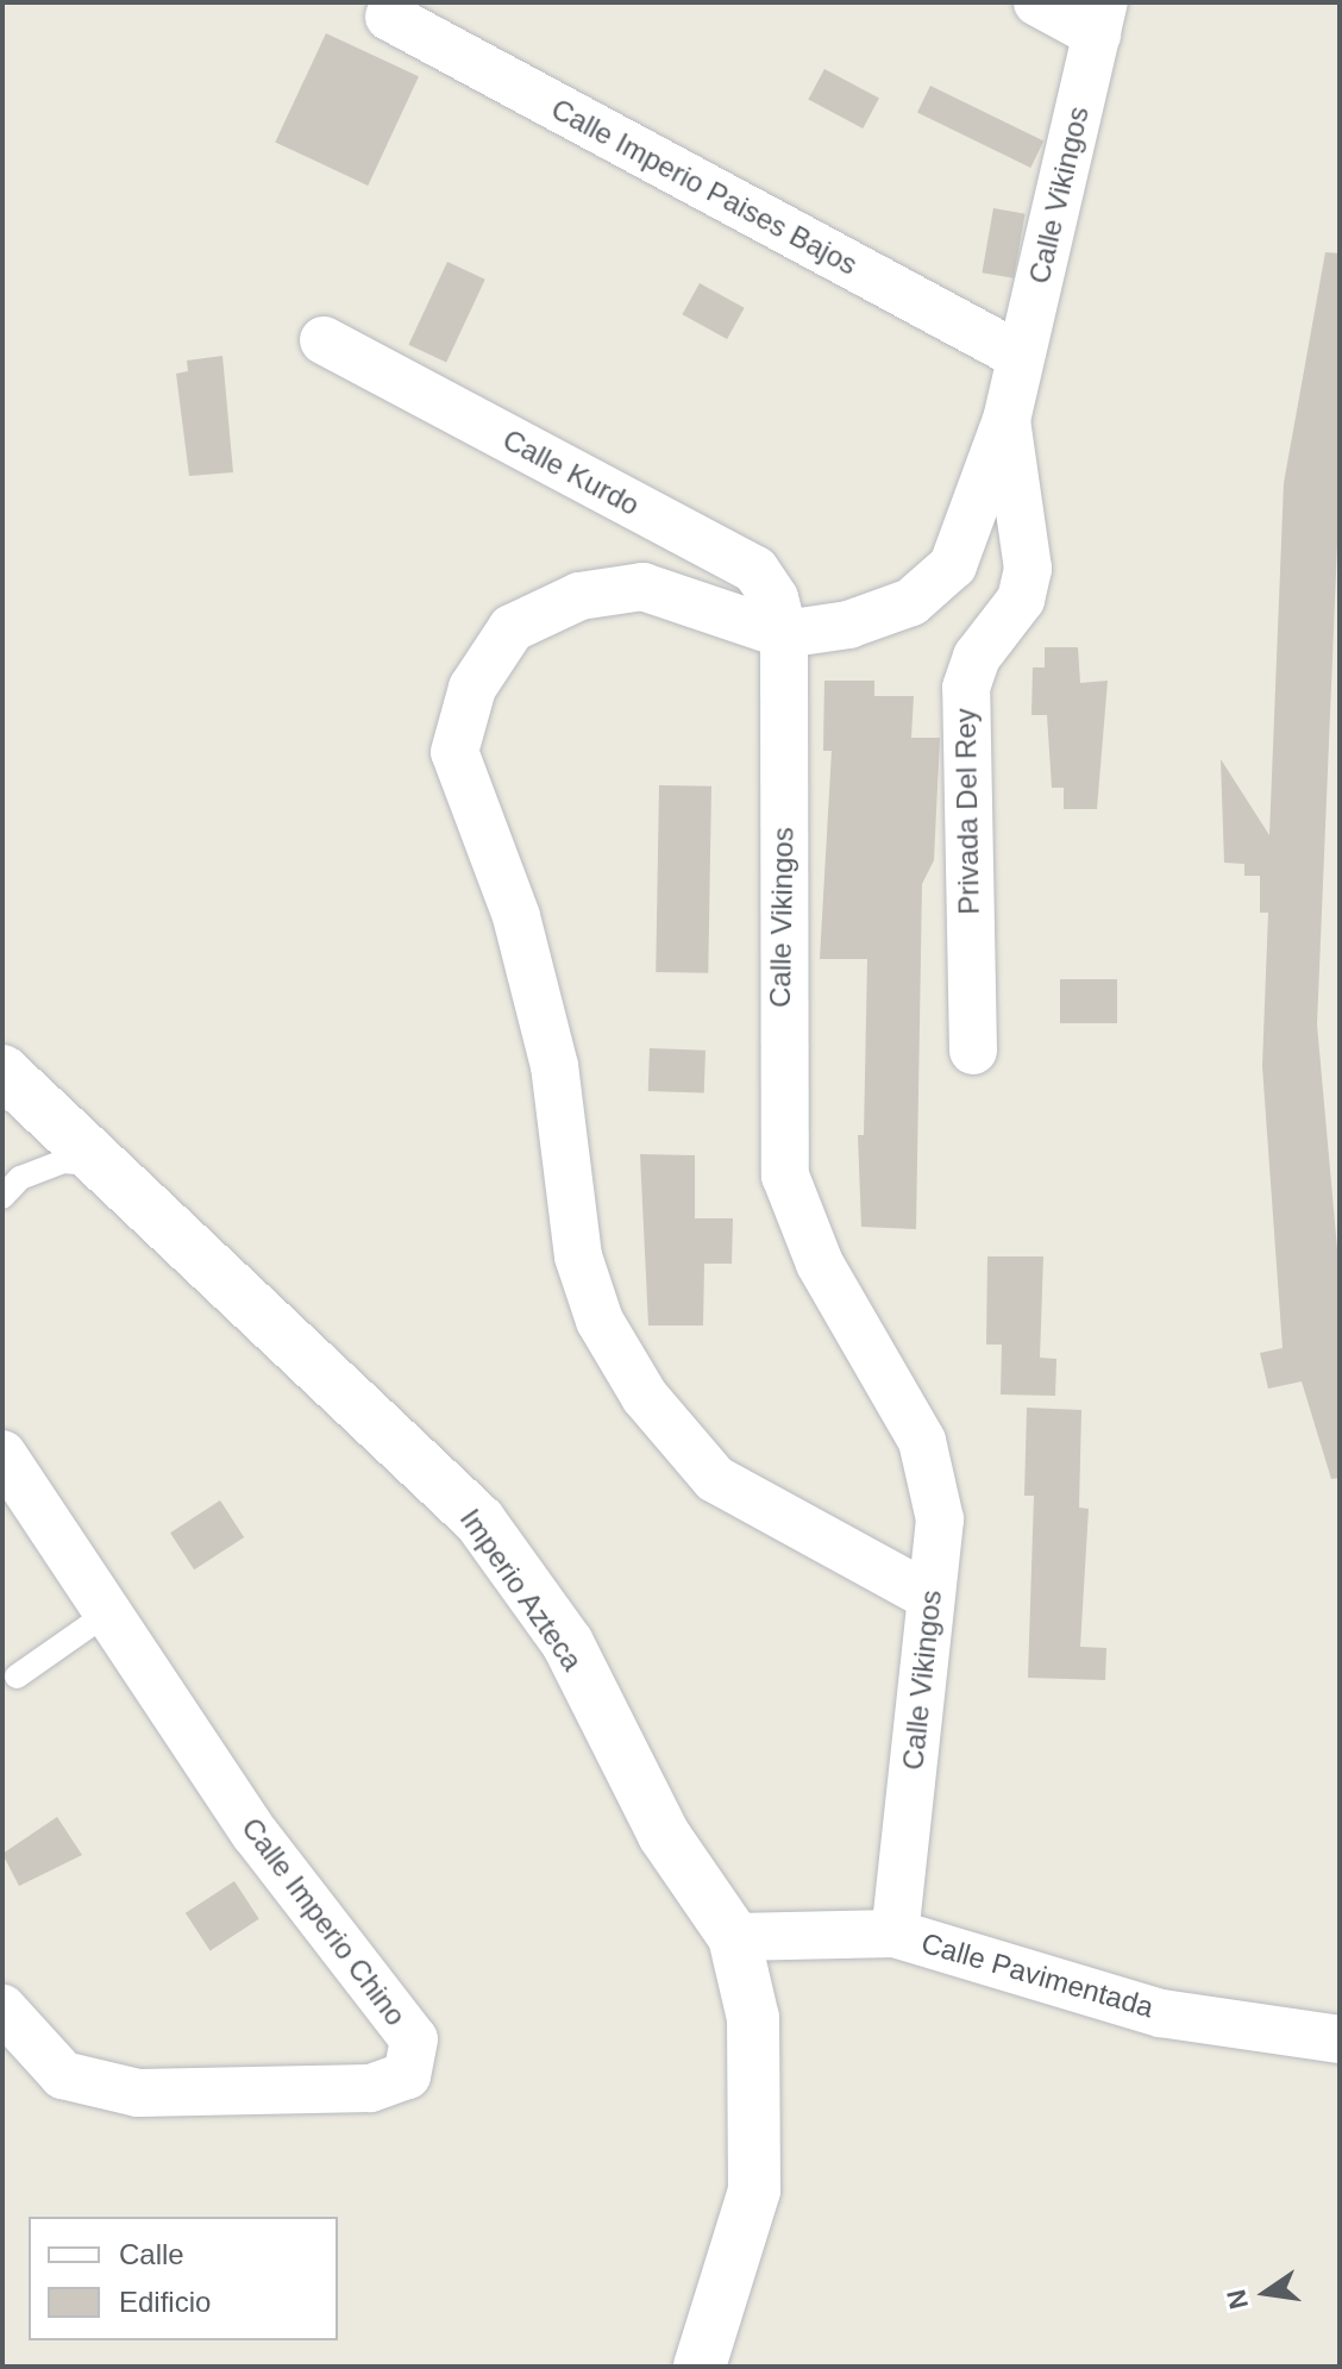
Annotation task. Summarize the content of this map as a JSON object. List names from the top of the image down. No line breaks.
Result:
{"streets":{"street":["Calle Imperio Paises Bajos","Calle Vikingos","Calle Kurdo","Privada Del Rey","Imperio Azteca","Calle Imperio Chino","Calle Pavimentada"]},"crossings":[["Calle Imperio Paises Bajos","Calle Vikingos"],["Calle Vikingos","Calle Kurdo"],["Calle Vikingos","Privada Del Rey"],["Calle Vikingos","Calle Pavimentada"],["Imperio Azteca","Calle Pavimentada"]],"legend":["Calle","Edificio"],"north":"left"}
